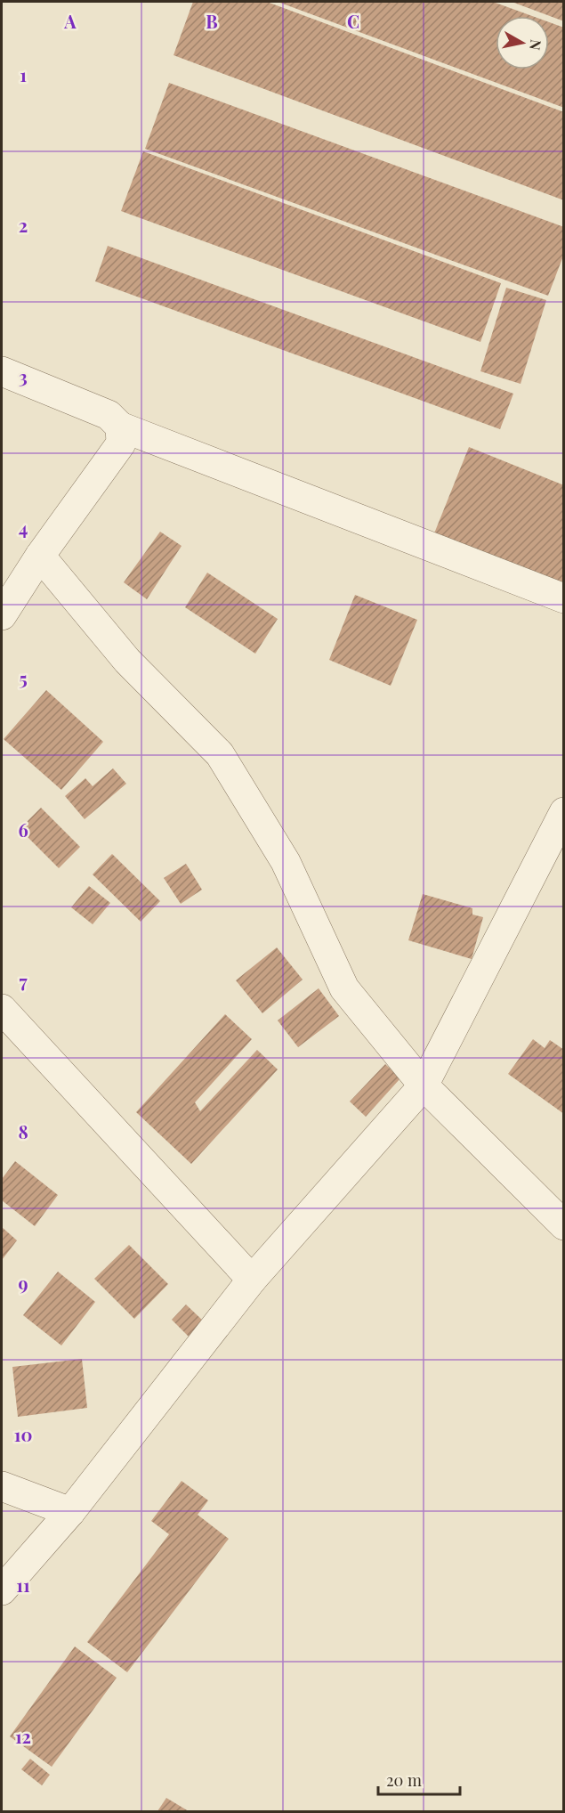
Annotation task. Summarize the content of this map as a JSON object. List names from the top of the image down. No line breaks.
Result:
{"scale_bar":"20 m","north":"right","grid":{"columns":["A","B","C"],"rows":["1","2","3","4","5","6","7","8","9","10","11","12"]}}
